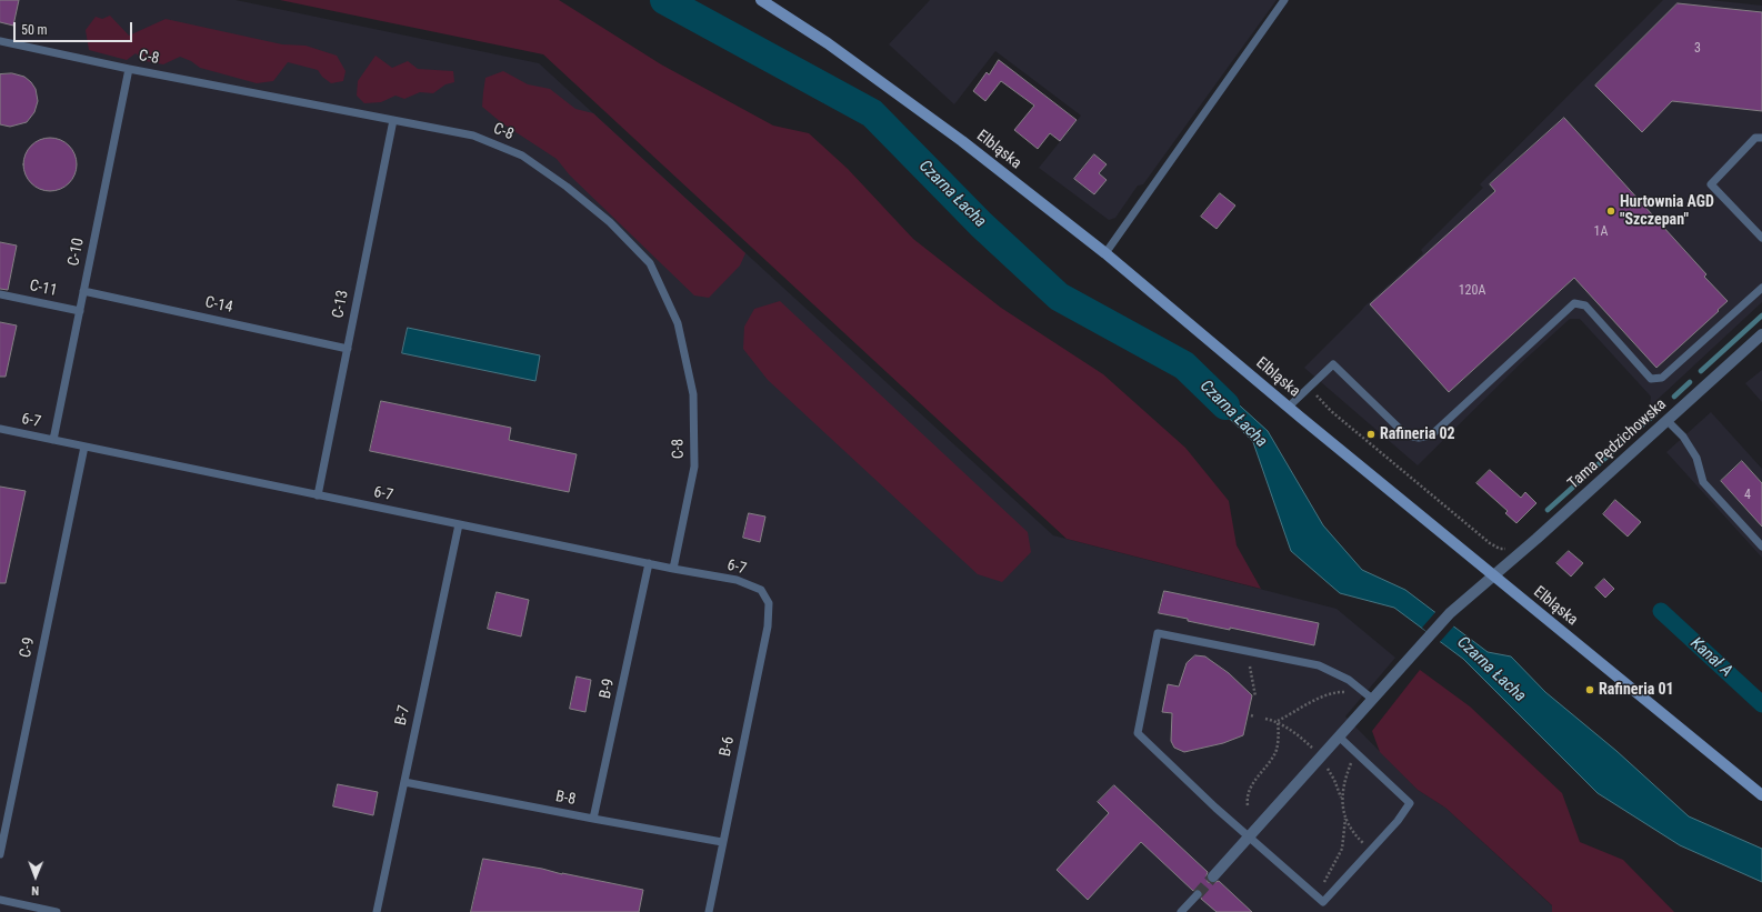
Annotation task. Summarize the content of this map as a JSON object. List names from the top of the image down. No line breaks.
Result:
{"streets":{"main road":["Elbląska"],"street":["Tama Pędzichowska"],"lane":["C-8","C-10","C-11","C-13","C-14","6-7","C-9","B-9","B-7","B-6","B-8"]},"crossings":[["C-8","C-10"],["C-8","C-13"],["C-8","6-7"],["Elbląska","Tama Pędzichowska"],["C-10","C-11"],["C-10","C-14"],["C-10","6-7"],["C-13","C-14"],["C-13","6-7"],["6-7","C-9"],["6-7","B-9"],["6-7","B-7"],["6-7","B-6"],["B-9","B-8"],["B-7","B-8"],["B-6","B-8"]],"water":["Czarna Łacha","Kanał A"],"places":["Hurtownia AGD \"Szczepan\"","Rafineria 02","Rafineria 01"],"house_numbers":["3","1A","120A","4"],"scale_bar":"50 m","north":"bottom"}
